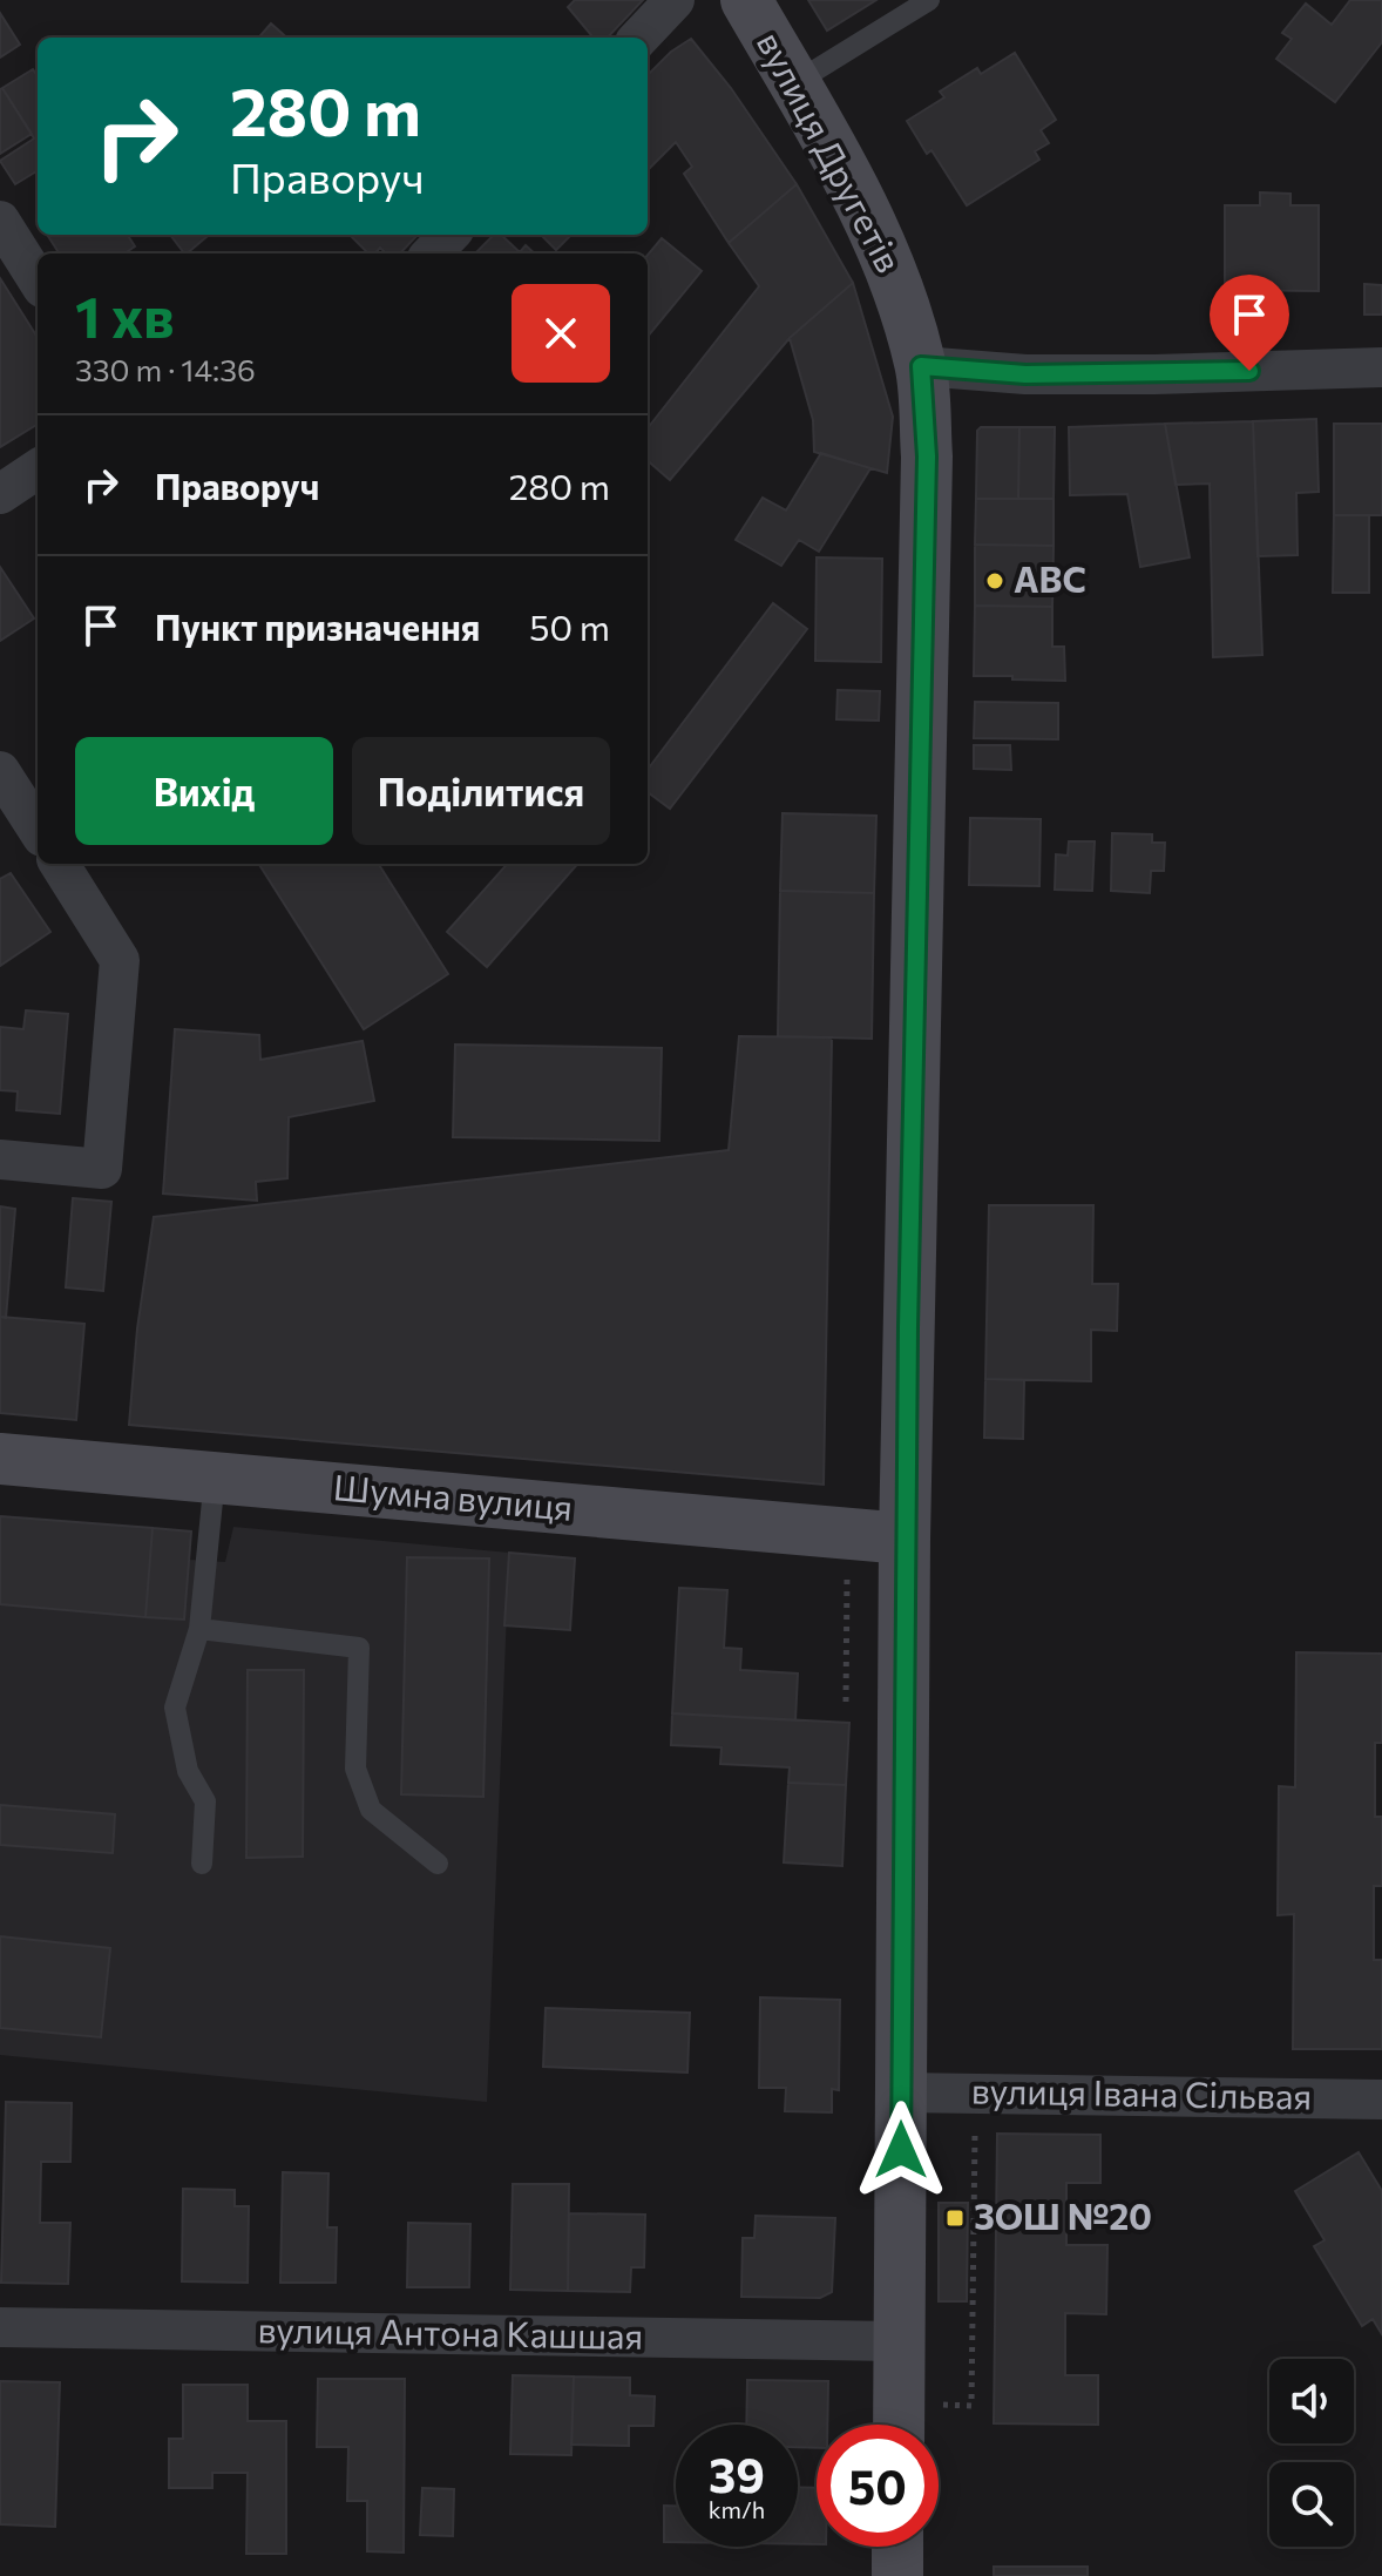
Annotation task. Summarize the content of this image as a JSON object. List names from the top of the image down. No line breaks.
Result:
{"streets":{"main road":["вулиця Другетів","Шумна вулиця"],"street":["вулиця Івана Сільвая","вулиця Антона Кашшая"]},"crossings":[["вулиця Другетів","Шумна вулиця"],["вулиця Другетів","вулиця Івана Сільвая"],["вулиця Другетів","вулиця Антона Кашшая"]],"places":{"other":["АВС"],"transit":["ЗОШ №20"]},"page":{"turn":["280 m","Праворуч"],"heading":["1 хв","330 m · 14:36"],"list":[{"name":"Праворуч","value":"280 m"},{"name":"Пункт призначення","value":"50 m"}],"buttons":["Вихід","Поділитися"],"speed":"39 km/h","limit":"50"}}
